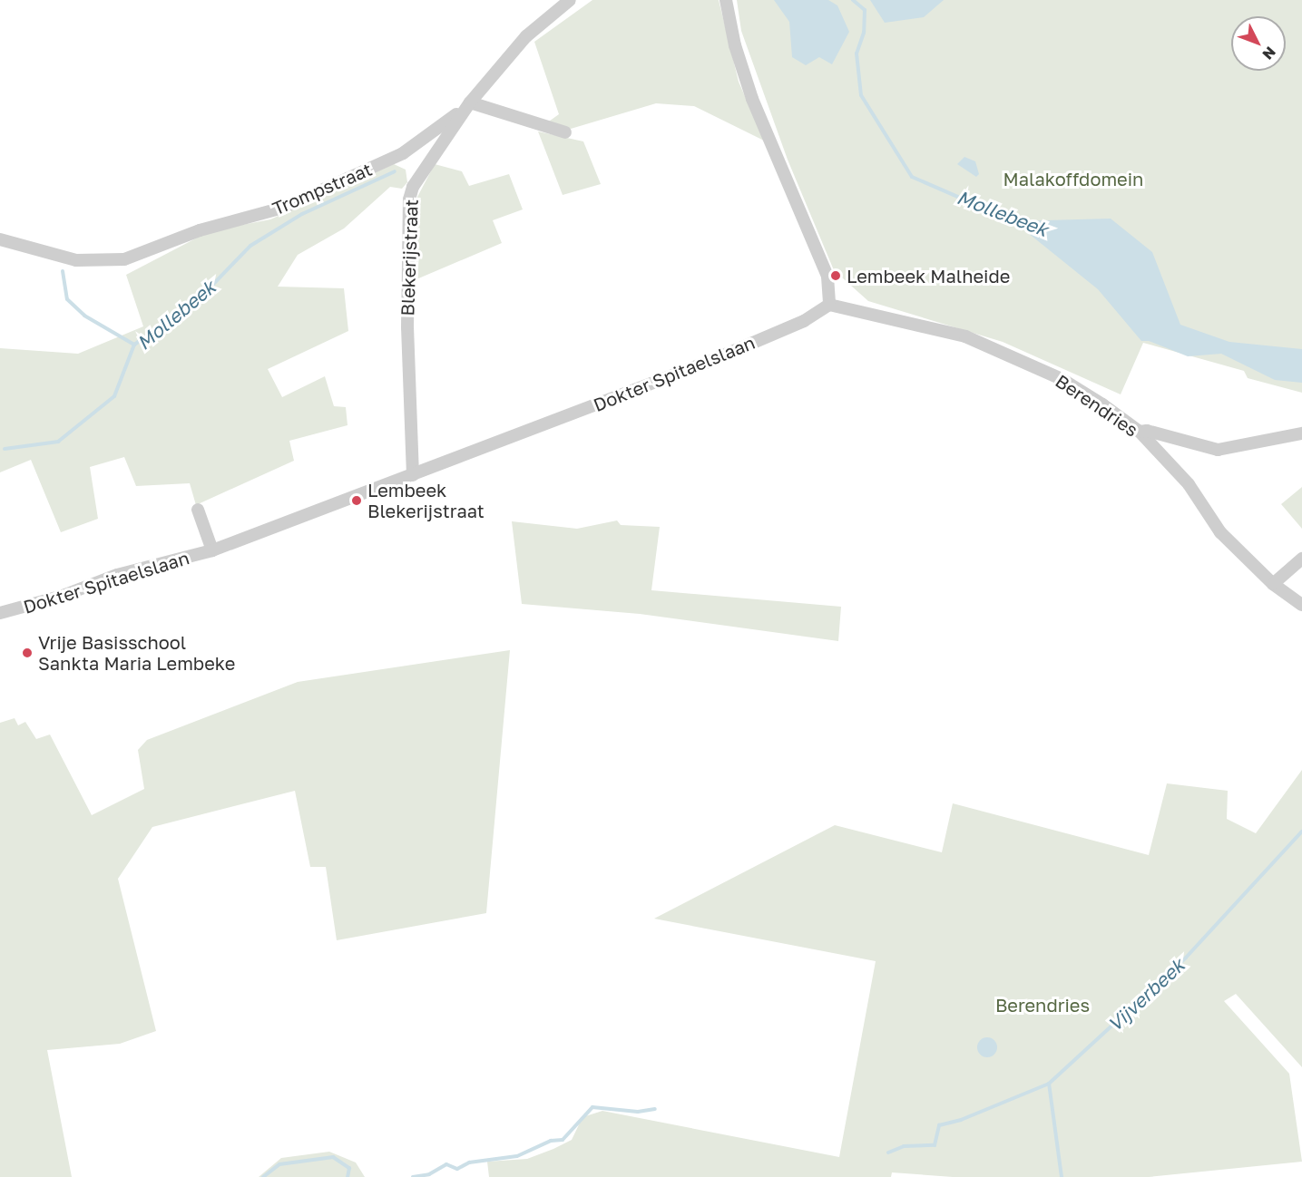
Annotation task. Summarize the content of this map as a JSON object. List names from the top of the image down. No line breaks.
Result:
{"streets":{"street":["Trompstraat","Blekerijstraat","Dokter Spitaelslaan","Berendries"]},"crossings":[["Trompstraat","Blekerijstraat"],["Blekerijstraat","Dokter Spitaelslaan"],["Dokter Spitaelslaan","Berendries"]],"water":["Mollebeek","Vijverbeek"],"parks":["Malakoffdomein","Berendries"],"places":["Lembeek Malheide","Lembeek Blekerijstraat","Vrije Basisschool Sankta Maria Lembeke"],"north":"bottom right"}
